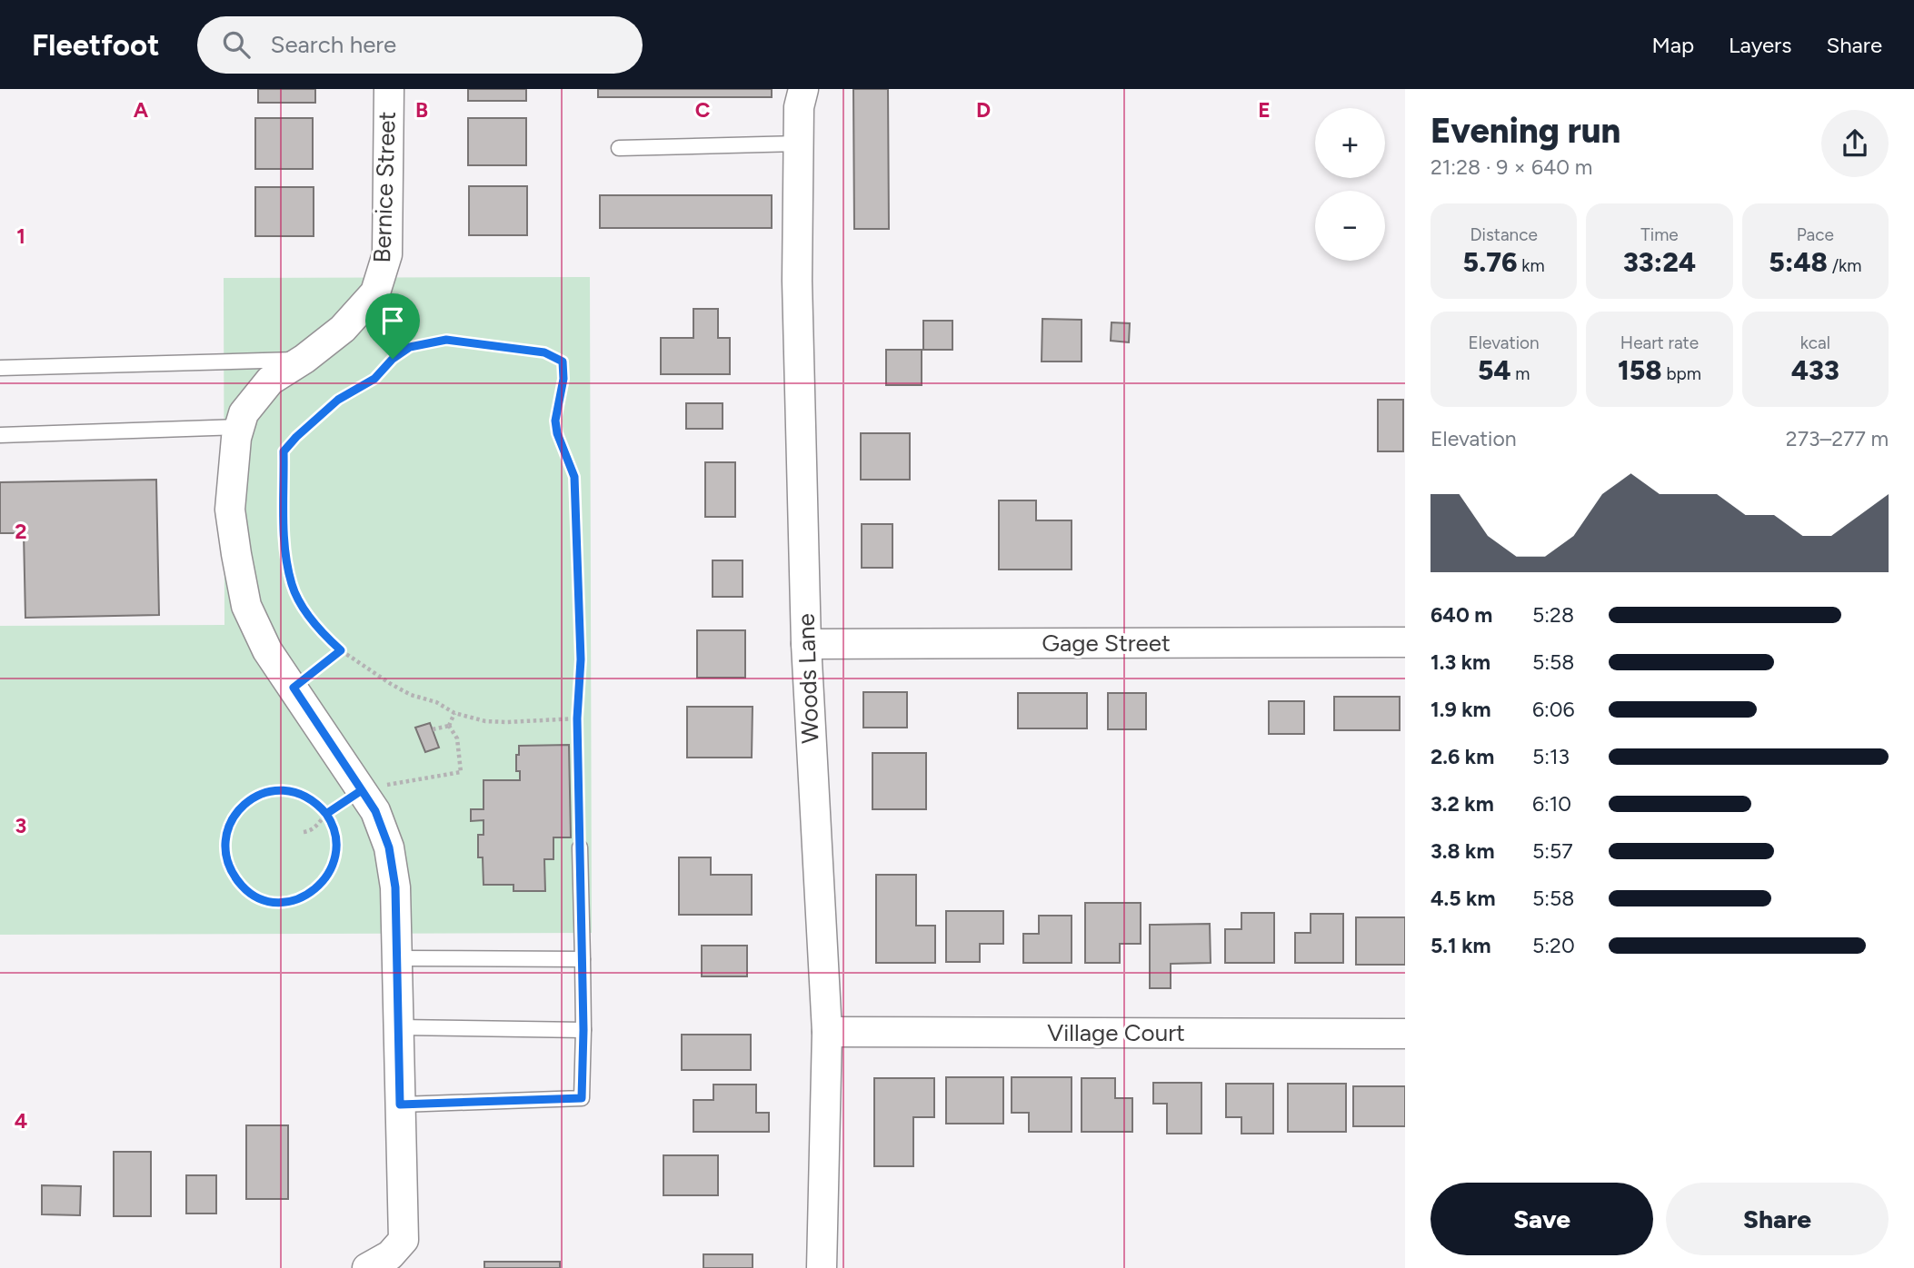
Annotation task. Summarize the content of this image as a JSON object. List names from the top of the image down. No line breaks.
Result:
{"streets":{"street":["Bernice Street","Gage Street","Woods Lane","Village Court"]},"crossings":[["Gage Street","Woods Lane"],["Woods Lane","Village Court"]],"page":{"header":"Fleetfoot","search":"Search here","nav":["Map","Layers","Share"],"heading":["Evening run","21:28 · 9 × 640 m"],"map_buttons":["+","−"],"stats":[["Distance","5.76 km"],["Time","33:24"],["Pace","5:48 /km"],["Elevation","54 m"],["Heart rate","158 bpm"],["kcal","433"]],"chart":["Elevation","273–277 m"],"list":[{"name":"640 m","note":"5:28"},{"name":"1.3 km","note":"5:58"},{"name":"1.9 km","note":"6:06"},{"name":"2.6 km","note":"5:13"},{"name":"3.2 km","note":"6:10"},{"name":"3.8 km","note":"5:57"},{"name":"4.5 km","note":"5:58"},{"name":"5.1 km","note":"5:20"}],"buttons":["Save","Share"]},"grid":{"columns":["A","B","C","D","E"],"rows":["1","2","3","4"]}}
